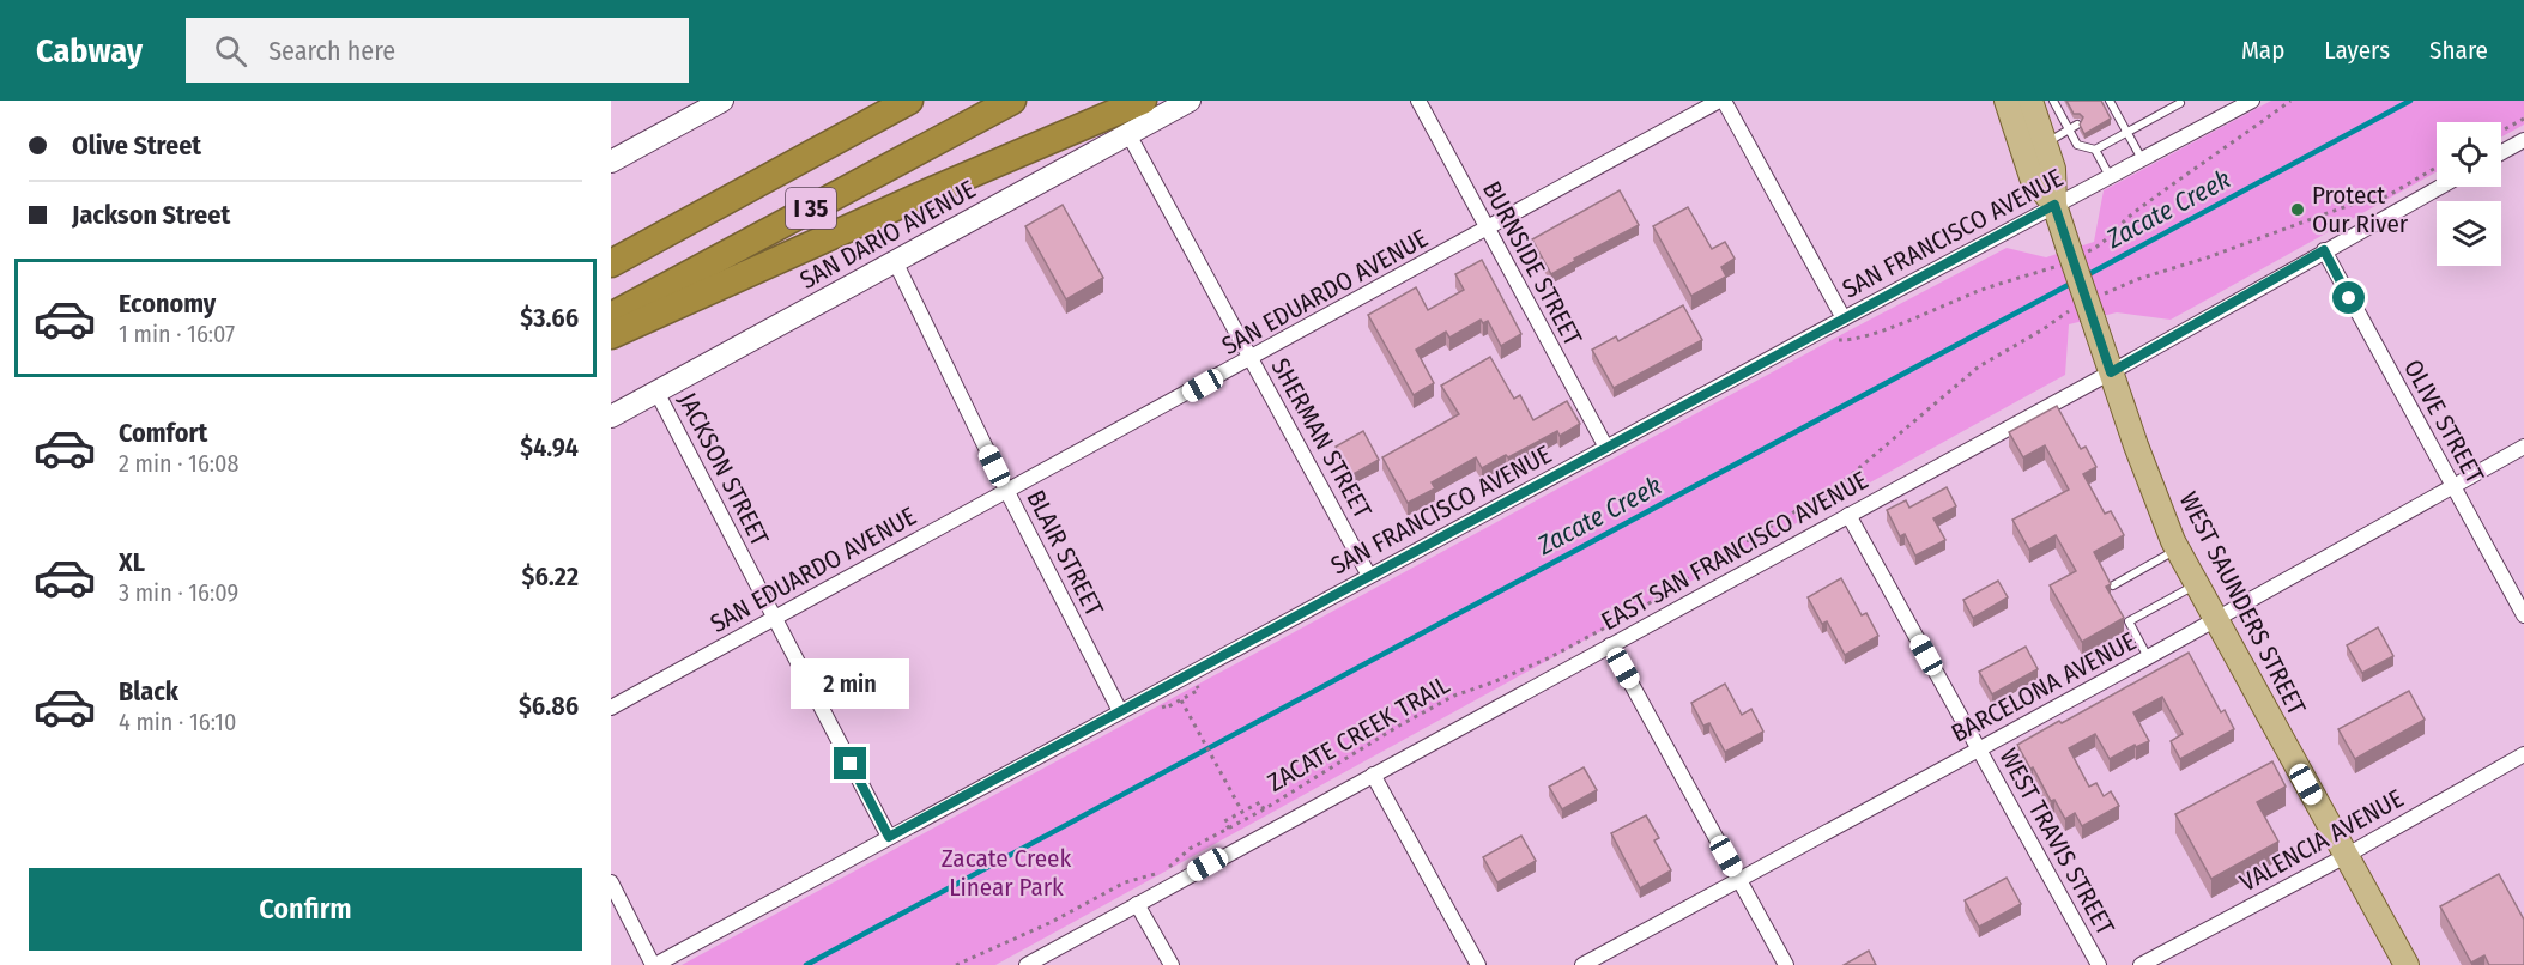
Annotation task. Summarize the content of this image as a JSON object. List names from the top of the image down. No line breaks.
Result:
{"streets":{"highway":["I 35"],"main road":["SAN DARIO AVENUE","WEST SAUNDERS STREET"],"street":["SAN FRANCISCO AVENUE","BURNSIDE STREET","SAN EDUARDO AVENUE","OLIVE STREET","SHERMAN STREET","JACKSON STREET","EAST SAN FRANCISCO AVENUE","BLAIR STREET","BARCELONA AVENUE","VALENCIA AVENUE","WEST TRAVIS STREET"],"path":["ZACATE CREEK TRAIL"]},"crossings":[["SAN FRANCISCO AVENUE","BURNSIDE STREET"],["SAN FRANCISCO AVENUE","SHERMAN STREET"],["SAN FRANCISCO AVENUE","JACKSON STREET"],["SAN FRANCISCO AVENUE","BLAIR STREET"],["SAN FRANCISCO AVENUE","WEST SAUNDERS STREET"],["SAN DARIO AVENUE","SHERMAN STREET"],["SAN DARIO AVENUE","JACKSON STREET"],["SAN DARIO AVENUE","BLAIR STREET"],["BURNSIDE STREET","SAN EDUARDO AVENUE"],["SAN EDUARDO AVENUE","SHERMAN STREET"],["SAN EDUARDO AVENUE","JACKSON STREET"],["SAN EDUARDO AVENUE","BLAIR STREET"],["OLIVE STREET","EAST SAN FRANCISCO AVENUE"],["OLIVE STREET","BARCELONA AVENUE"],["EAST SAN FRANCISCO AVENUE","WEST SAUNDERS STREET"],["EAST SAN FRANCISCO AVENUE","WEST TRAVIS STREET"],["WEST SAUNDERS STREET","BARCELONA AVENUE"],["WEST SAUNDERS STREET","ZACATE CREEK TRAIL"],["WEST SAUNDERS STREET","VALENCIA AVENUE"],["BARCELONA AVENUE","WEST TRAVIS STREET"]],"water":["Zacate Creek"],"parks":["Zacate Creek Linear Park"],"places":["Protect Our River"],"page":{"header":"Cabway","search":"Search here","nav":["Map","Layers","Share"],"banner":["Olive Street","Jackson Street"],"list":[{"name":"Economy","note":"1 min · 16:07","value":"$3.66"},{"name":"Comfort","note":"2 min · 16:08","value":"$4.94"},{"name":"XL","note":"3 min · 16:09","value":"$6.22"},{"name":"Black","note":"4 min · 16:10","value":"$6.86"}],"bubble":"2 min","buttons":"Confirm"}}
